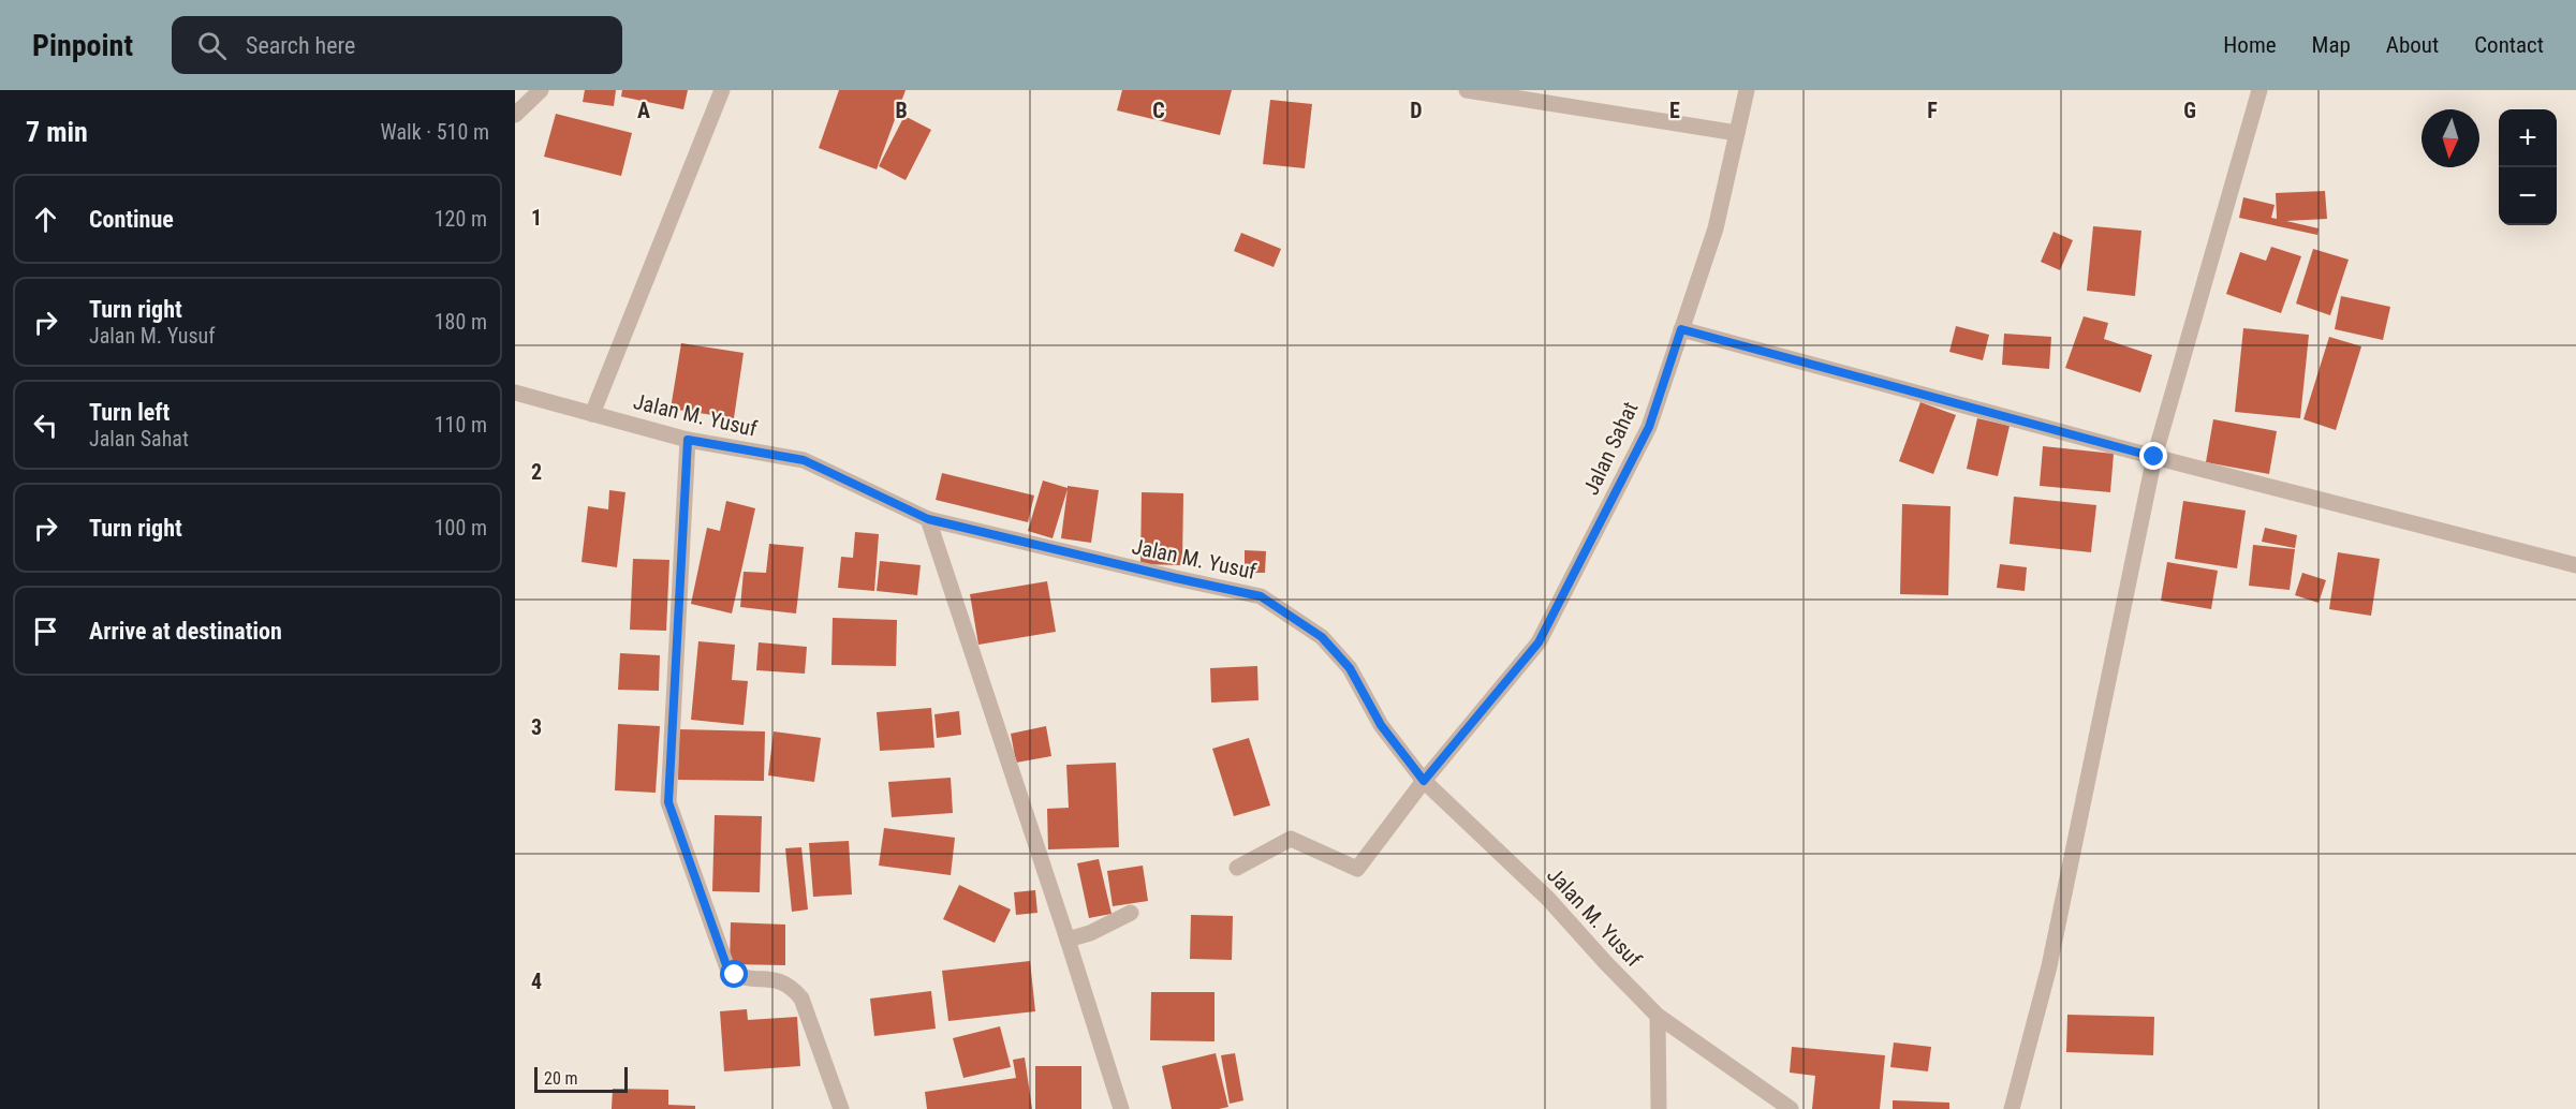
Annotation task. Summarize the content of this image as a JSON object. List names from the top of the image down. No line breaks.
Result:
{"streets":{"street":["Jalan M. Yusuf","Jalan Sahat"]},"crossings":[["Jalan M. Yusuf","Jalan Sahat"]],"scale_bar":"20 m","north":"bottom","page":{"header":"Pinpoint","search":"Search here","nav":["Home","Map","About","Contact"],"heading":["7 min","Walk · 510 m"],"map_buttons":["+","−"],"list":[["Continue","120 m"],["Turn right","Jalan M. Yusuf","180 m"],["Turn left","Jalan Sahat","110 m"],["Turn right","100 m"],"Arrive at destination"],"scale":"20 m"},"grid":{"columns":["A","B","C","D","E","F","G"],"rows":["1","2","3","4"]}}
